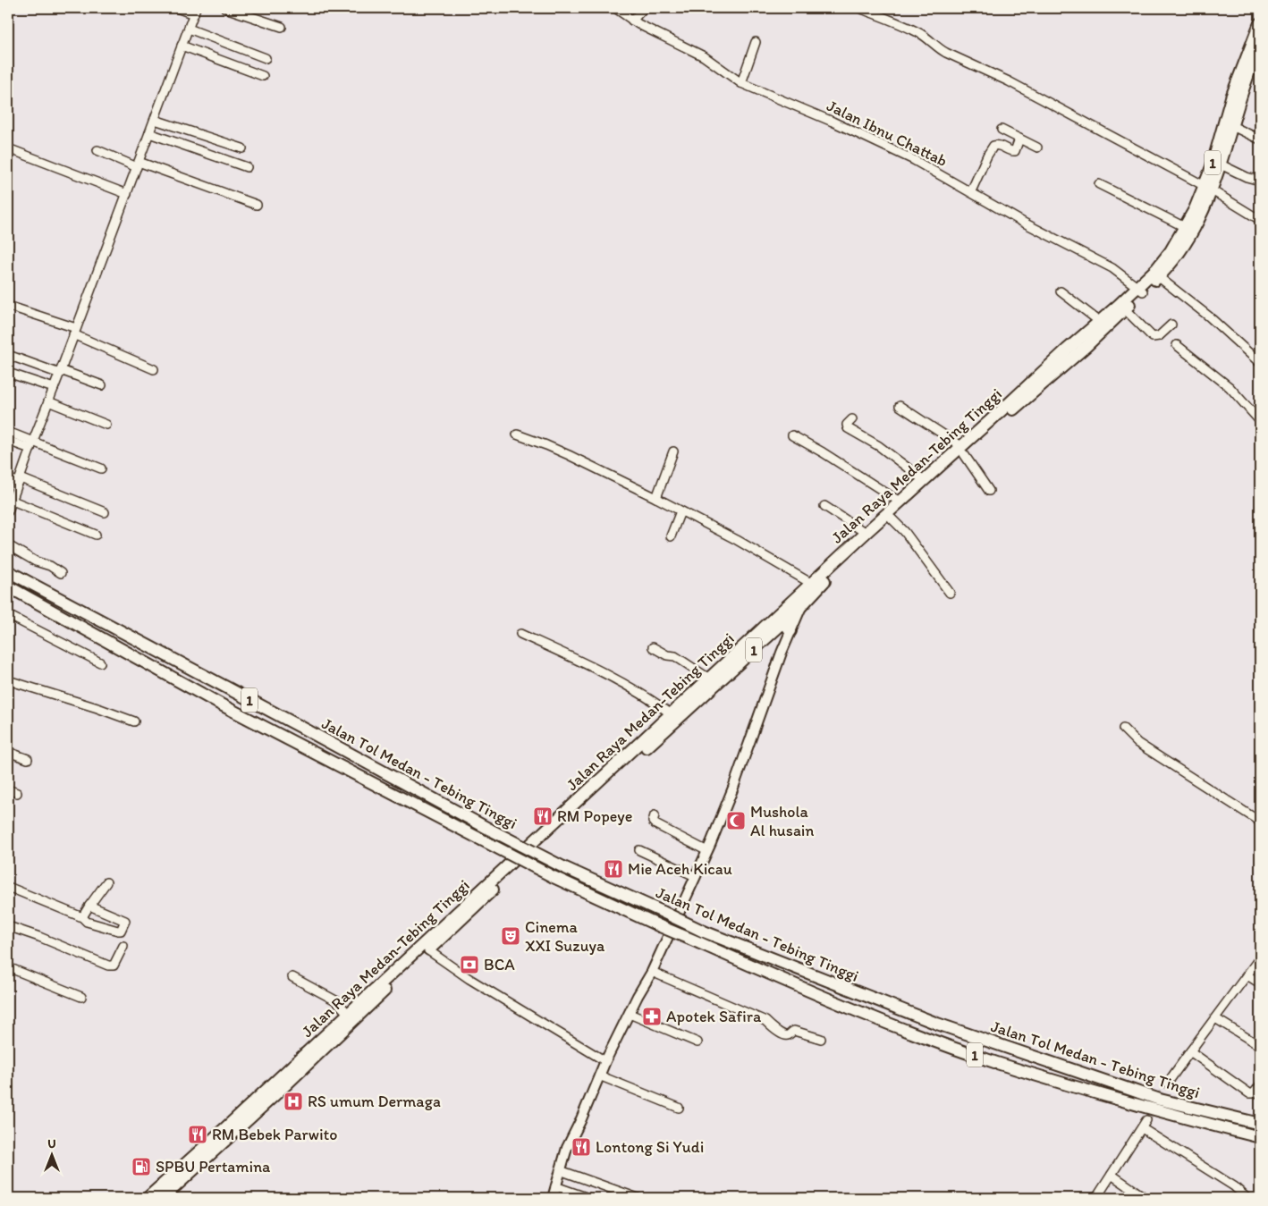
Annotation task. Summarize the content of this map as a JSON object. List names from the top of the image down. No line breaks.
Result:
{"streets":{"highway":["1","Jalan Raya Medan-Tebing Tinggi","Jalan Tol Medan - Tebing Tinggi"],"street":["Jalan Ibnu Chattab"]},"crossings":[["Jalan Ibnu Chattab","Jalan Raya Medan-Tebing Tinggi"]],"places":{"restaurant":["RM Popeye","Mie Aceh Kicau","RM Bebek Parwito","Lontong Si Yudi"],"mosque":["Mushola Al husain"],"theatre":["Cinema XXI Suzuya"],"bank":["BCA"],"pharmacy":["Apotek Safira"],"hospital":["RS umum Dermaga"],"fuel station":["SPBU Pertamina"]},"north":"top"}
